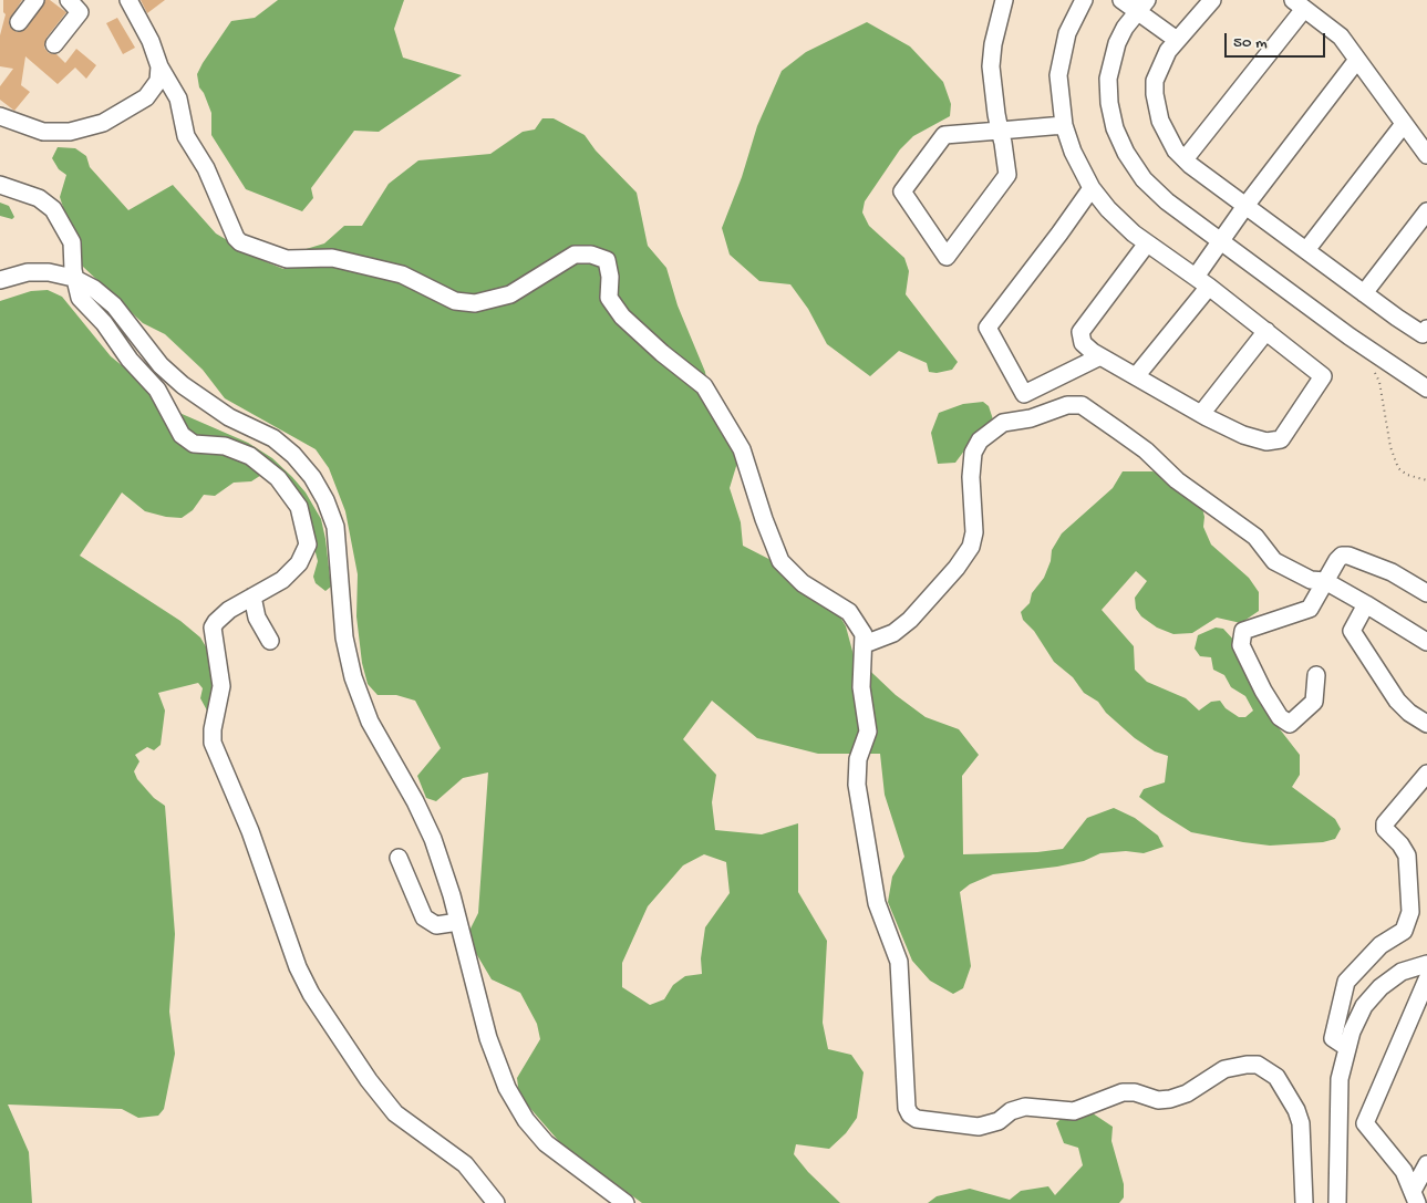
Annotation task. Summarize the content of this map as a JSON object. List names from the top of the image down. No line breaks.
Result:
{"scale_bar":"50 m"}
